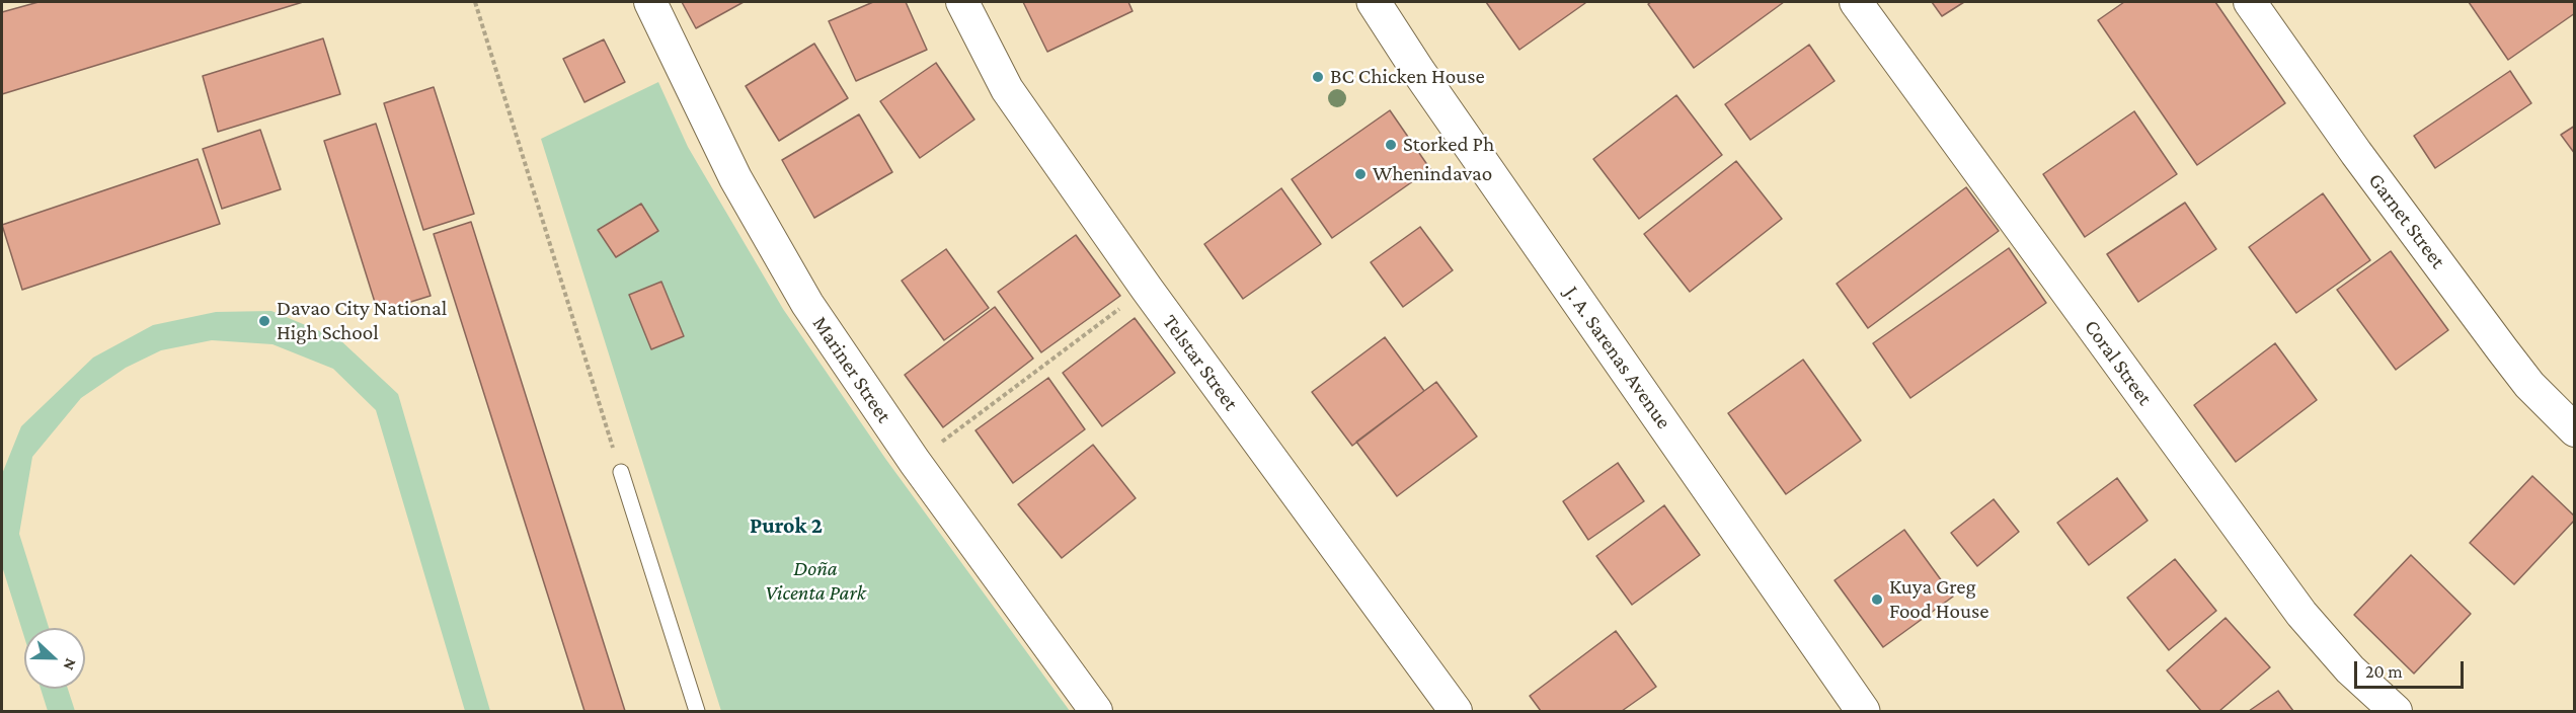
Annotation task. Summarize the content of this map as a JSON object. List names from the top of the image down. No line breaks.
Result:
{"streets":{"main road":["J. A. Sarenas Avenue"],"street":["Garnet Street","Telstar Street","Coral Street","Mariner Street"]},"districts":["Purok 2"],"parks":["Doña Vicenta Park"],"places":["BC Chicken House","Storked Ph","Whenindavao","Davao City National High School","Kuya Greg Food House"],"scale_bar":"20 m","north":"right"}
